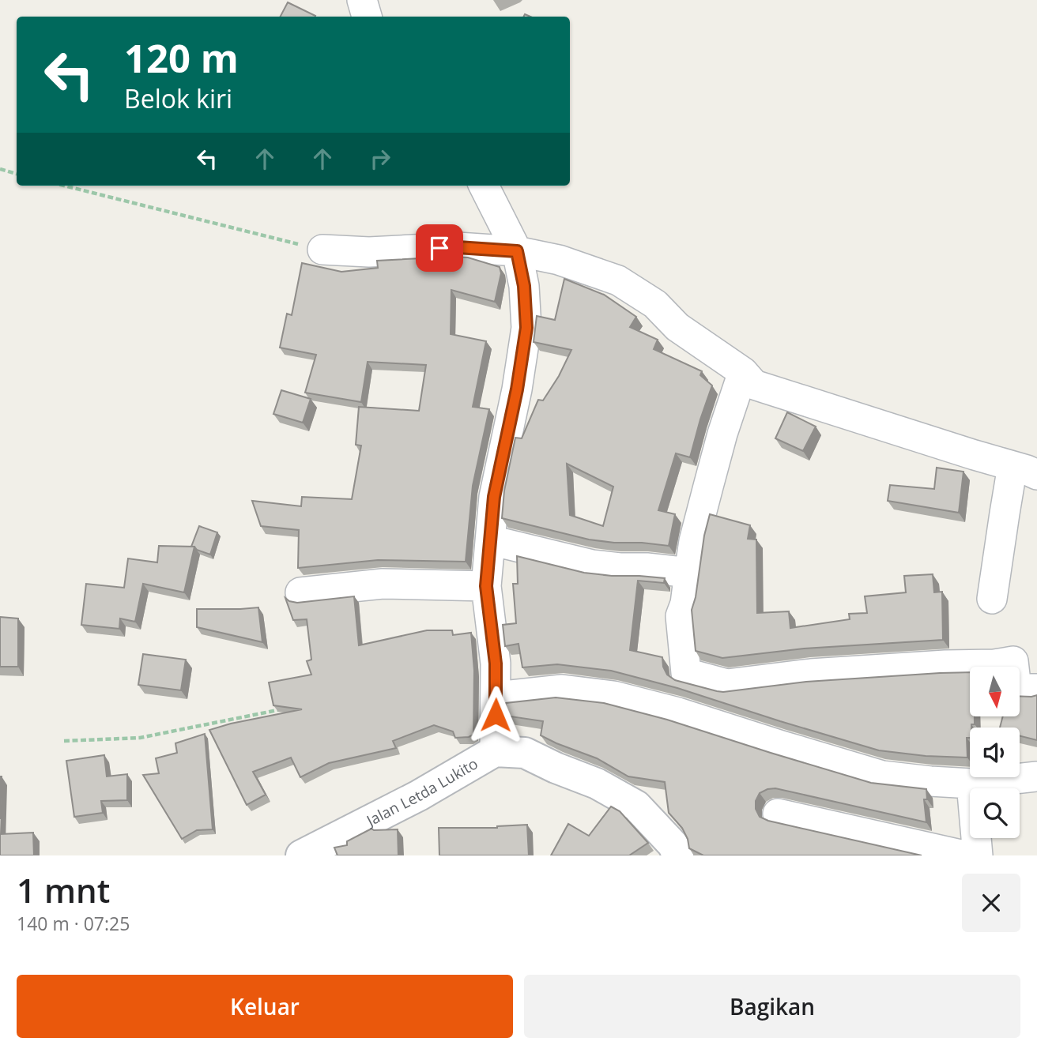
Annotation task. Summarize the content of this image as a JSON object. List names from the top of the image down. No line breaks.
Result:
{"streets":{"street":["Jalan Letda Lukito"]},"north":"bottom","page":{"turn":["120 m","Belok kiri"],"heading":["1 mnt","140 m · 07:25"],"buttons":["Keluar","Bagikan"]}}
